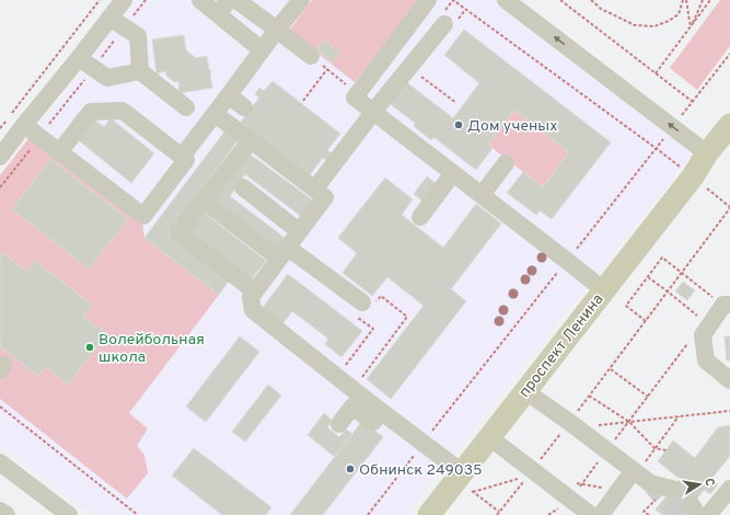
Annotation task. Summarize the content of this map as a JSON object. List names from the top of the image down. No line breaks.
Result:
{"streets":{"main road":["проспект Ленина"]},"places":["Дом ученых","Волейбольная школа","Обнинск 249035"],"north":"right"}
